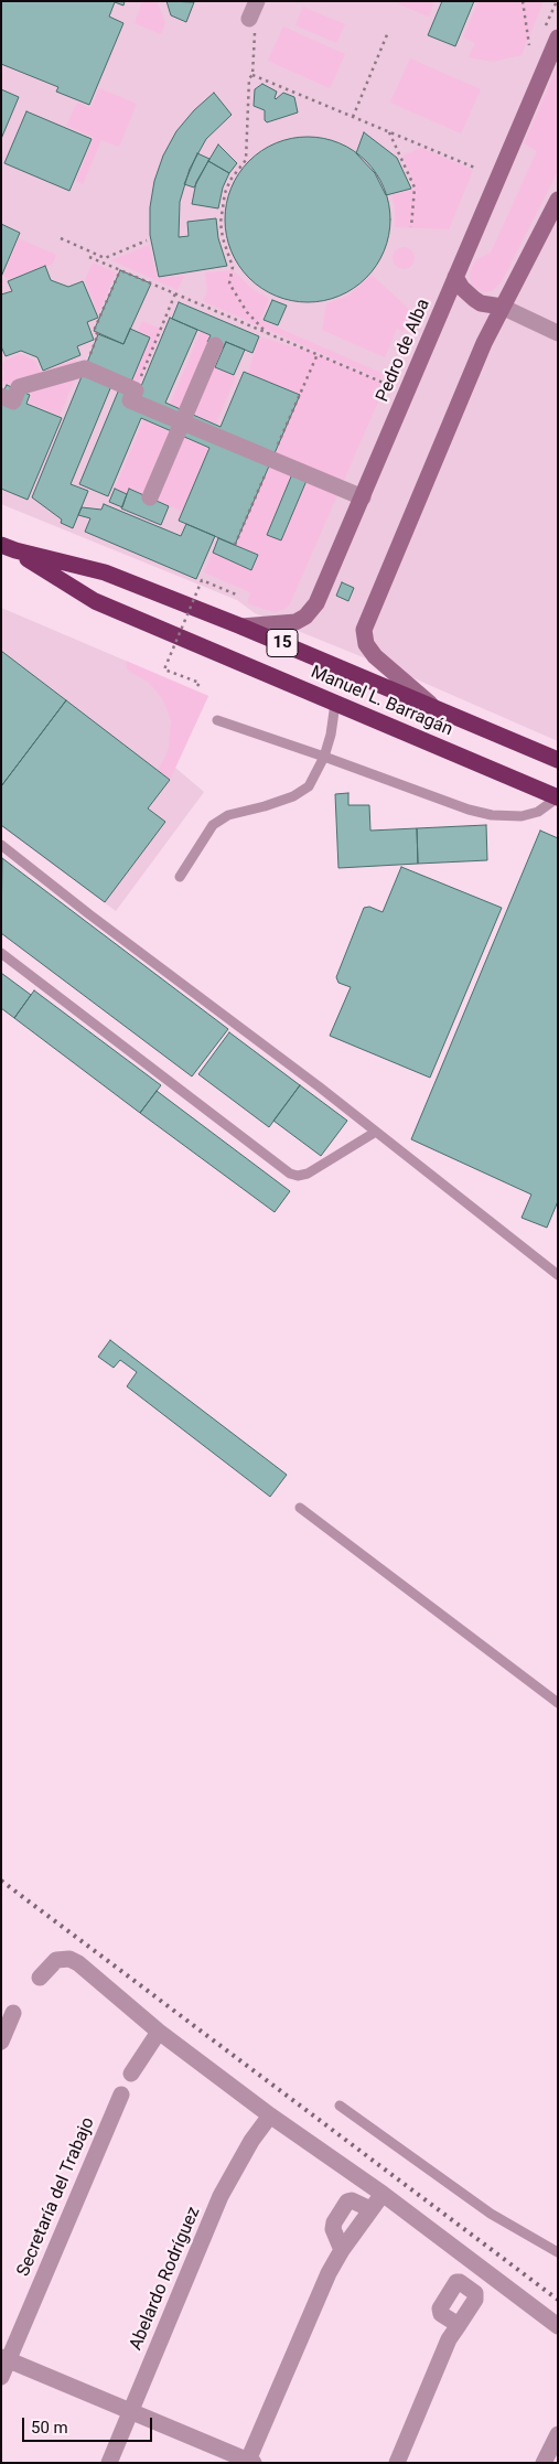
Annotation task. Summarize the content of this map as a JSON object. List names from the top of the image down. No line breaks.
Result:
{"streets":{"highway":["15","Manuel L. Barragán"],"street":["Pedro de Alba","Secretaría del Trabajo","Abelardo Rodríguez"]},"crossings":[["Pedro de Alba","Manuel L. Barragán"]],"scale_bar":"50 m"}
